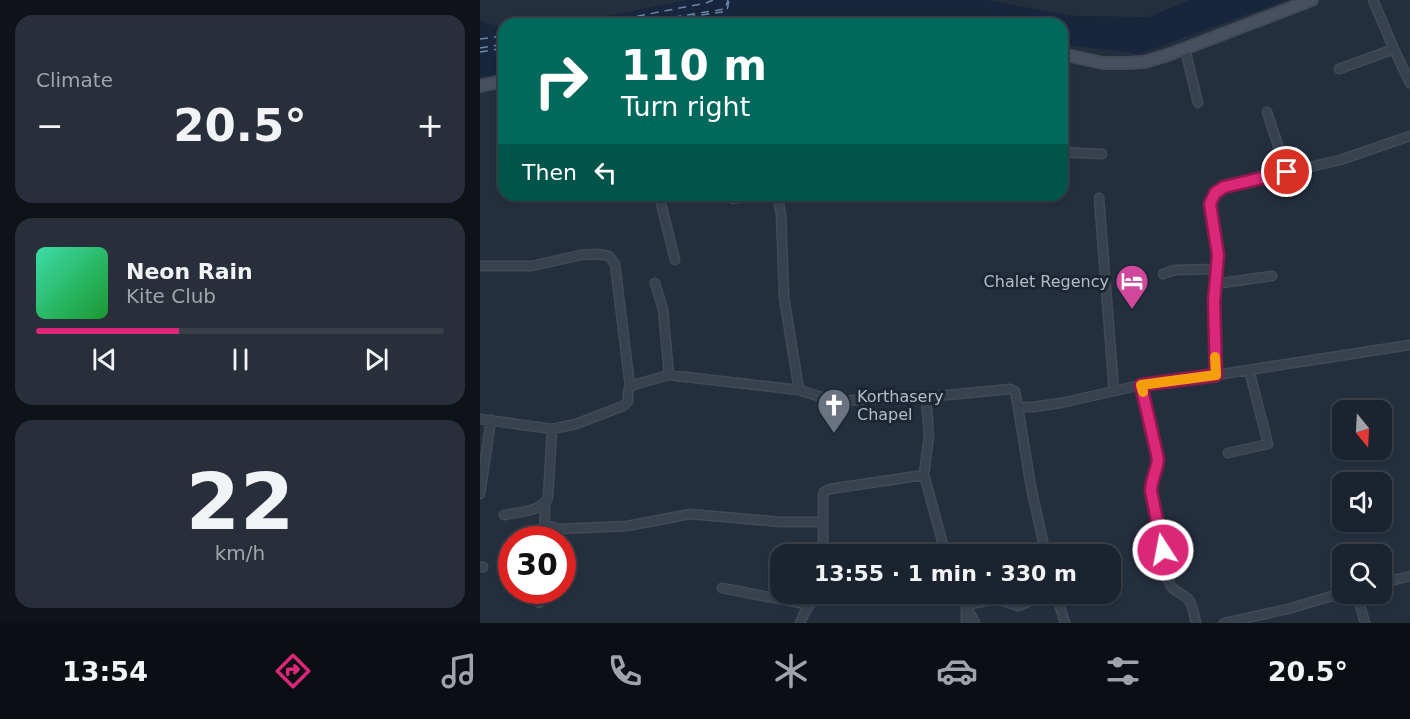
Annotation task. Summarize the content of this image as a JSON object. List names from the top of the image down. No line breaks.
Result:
{"places":{"hotel":["Chalet Regency"],"church":["Korthasery Chapel"]},"north":"bottom","page":{"tile":["Climate",["22","km/h"]],"turn":["110 m","Turn right"],"heat":["−","20.5°","+"],"then":"Then","song":["Neon Rain","Kite Club"],"limit":"30","trip":"13:55 · 1 min · 330 m","tabs":["13:54","20.5°"]}}
